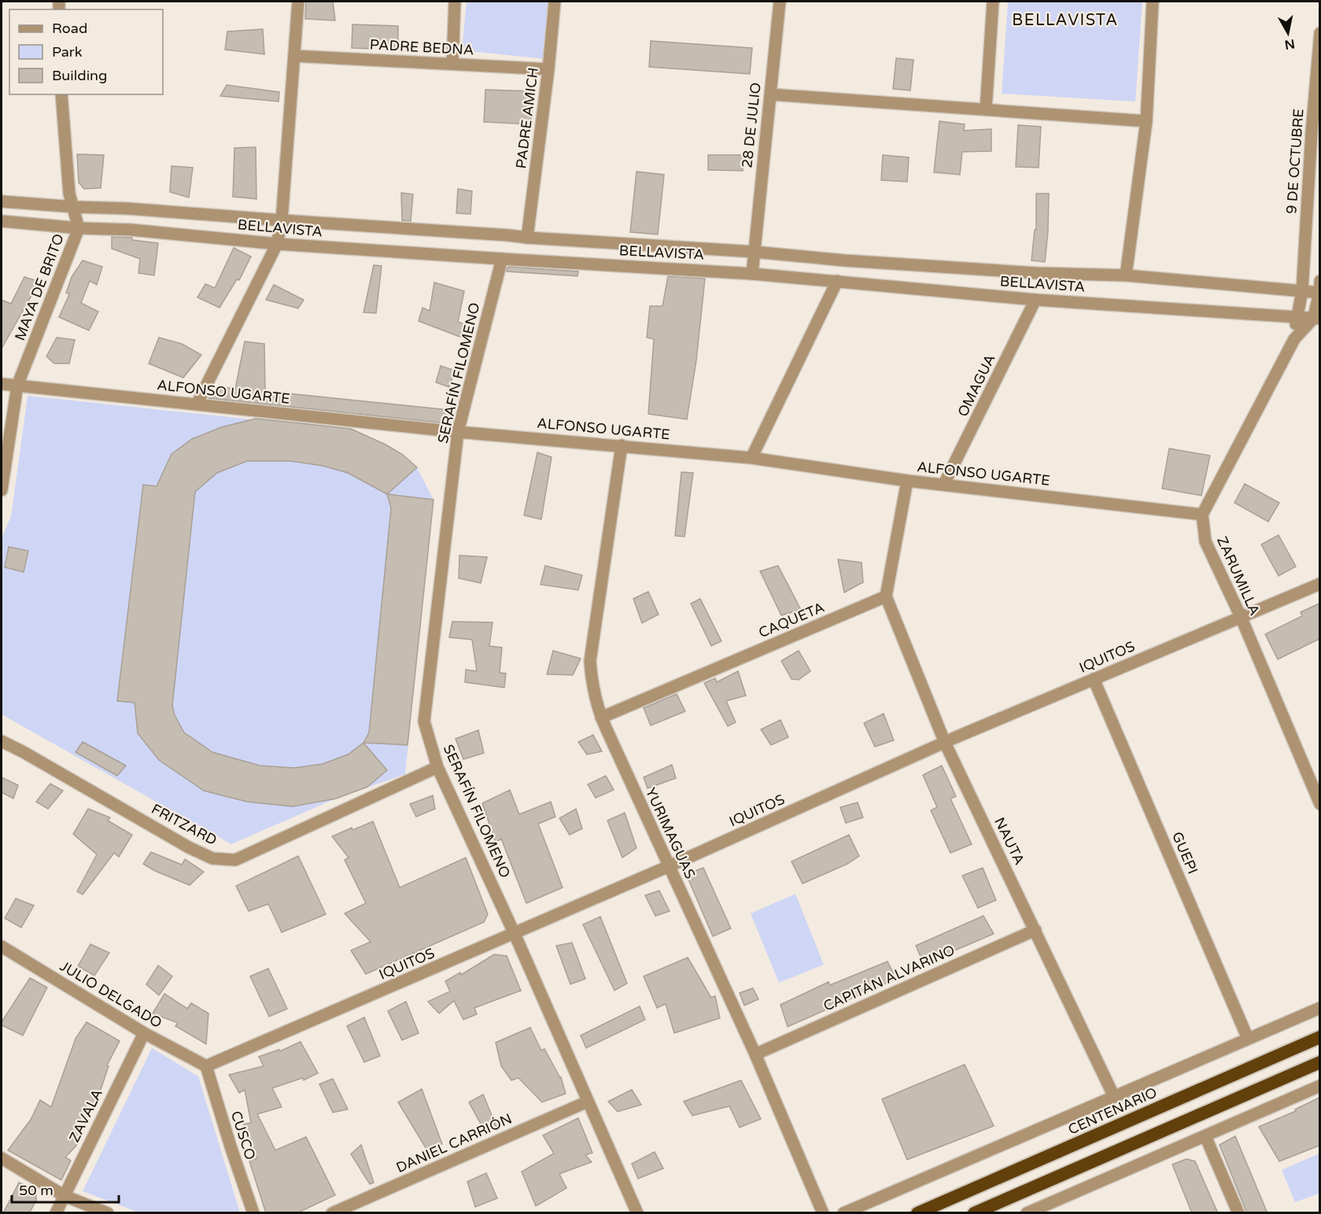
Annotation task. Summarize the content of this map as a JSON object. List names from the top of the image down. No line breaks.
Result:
{"streets":{"highway":["CENTENARIO"],"street":["PADRE BEDNA","PADRE AMICH","28 DE JULIO","9 DE OCTUBRE","BELLAVISTA","MAYA DE BRITO","SERAFÍN FILOMENO","OMAGUA","ALFONSO UGARTE","ZARUMILLA","CAQUETA","IQUITOS","FRITZARD","YURIMAGUAS","NAUTA","GUEPI","CAPITÁN ALVARINO","JULIO DELGADO","ZAVALA","CUSCO","DANIEL CARRIÓN"]},"crossings":[["PADRE BEDNA","PADRE AMICH"],["PADRE AMICH","BELLAVISTA"],["28 DE JULIO","BELLAVISTA"],["9 DE OCTUBRE","BELLAVISTA"],["BELLAVISTA","MAYA DE BRITO"],["BELLAVISTA","SERAFÍN FILOMENO"],["BELLAVISTA","OMAGUA"],["MAYA DE BRITO","ALFONSO UGARTE"],["SERAFÍN FILOMENO","ALFONSO UGARTE"],["SERAFÍN FILOMENO","IQUITOS"],["SERAFÍN FILOMENO","FRITZARD"],["SERAFÍN FILOMENO","DANIEL CARRIÓN"],["OMAGUA","ALFONSO UGARTE"],["ALFONSO UGARTE","ZARUMILLA"],["ALFONSO UGARTE","YURIMAGUAS"],["ZARUMILLA","IQUITOS"],["CAQUETA","YURIMAGUAS"],["CAQUETA","NAUTA"],["IQUITOS","YURIMAGUAS"],["IQUITOS","NAUTA"],["IQUITOS","GUEPI"],["IQUITOS","JULIO DELGADO"],["IQUITOS","CUSCO"],["YURIMAGUAS","CAPITÁN ALVARINO"],["NAUTA","CAPITÁN ALVARINO"],["JULIO DELGADO","ZAVALA"],["JULIO DELGADO","CUSCO"]],"districts":["BELLAVISTA"],"legend":["Road","Park","Building"],"scale_bar":"50 m","north":"bottom"}
